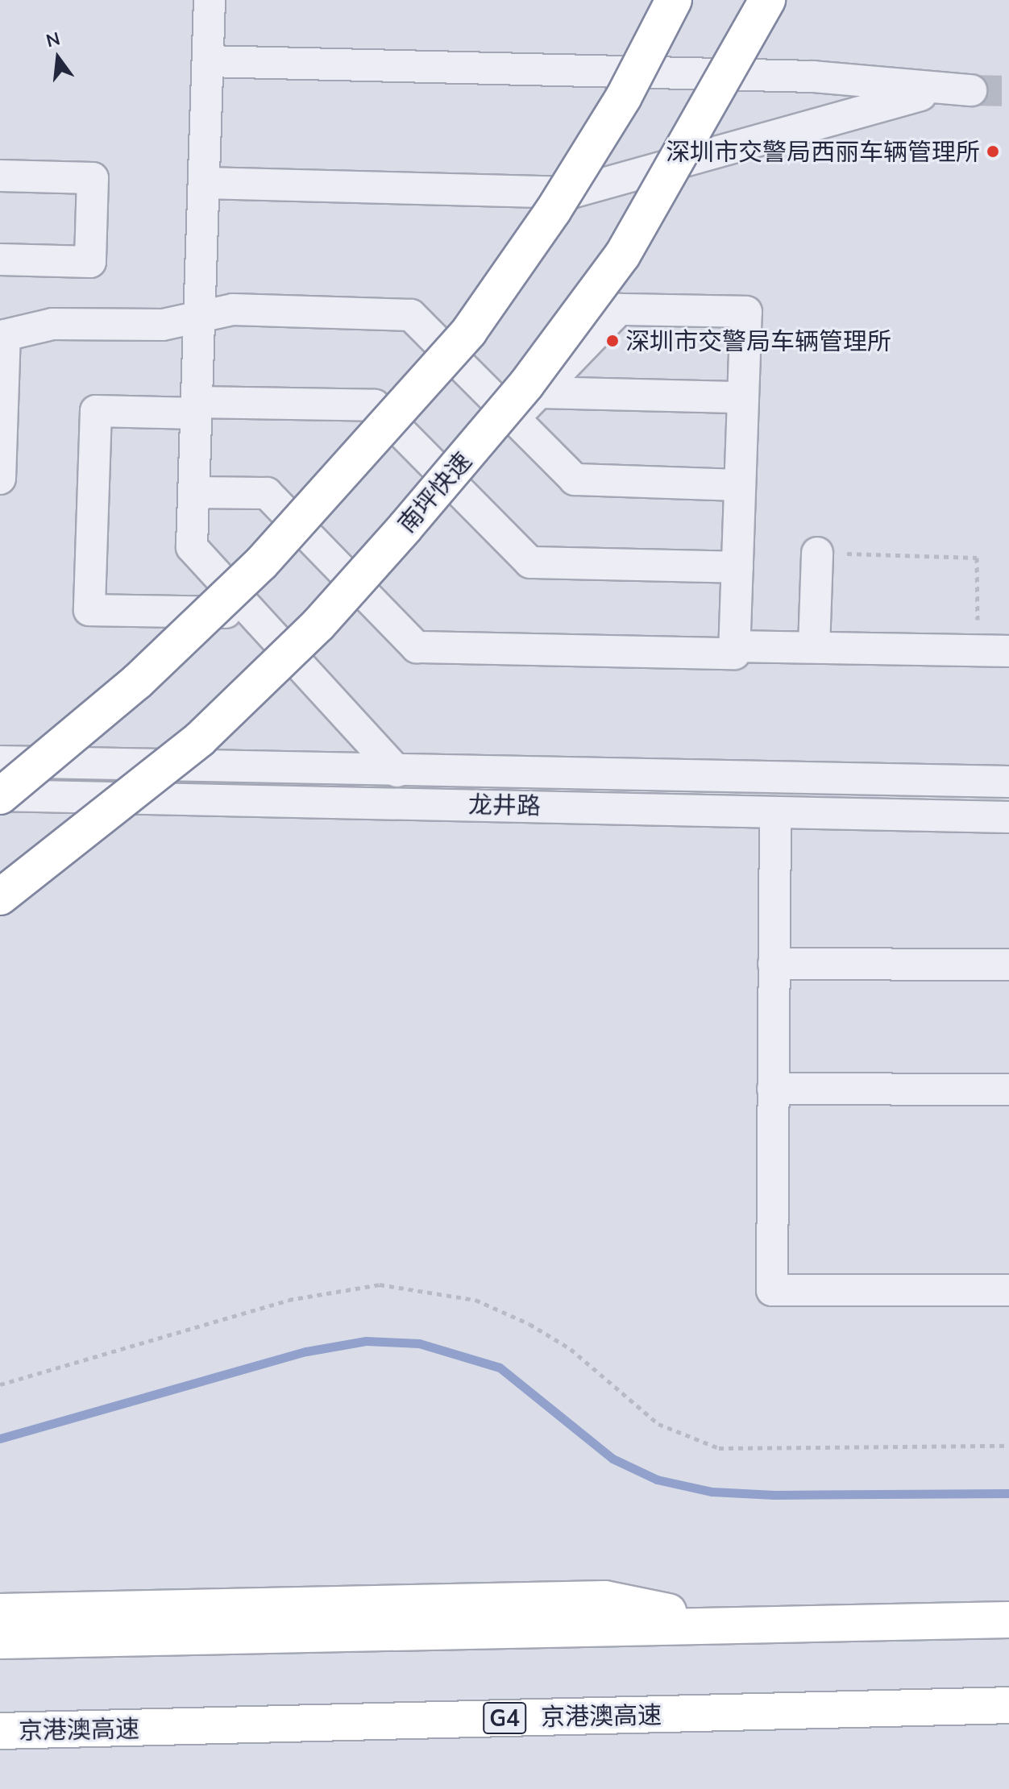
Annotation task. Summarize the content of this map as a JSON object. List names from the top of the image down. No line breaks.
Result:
{"streets":{"highway":["南坪快速","京港澳高速","G4"],"street":["龙井路"]},"places":["深圳市交警局西丽车辆管理所","深圳市交警局车辆管理所"],"north":"top"}
